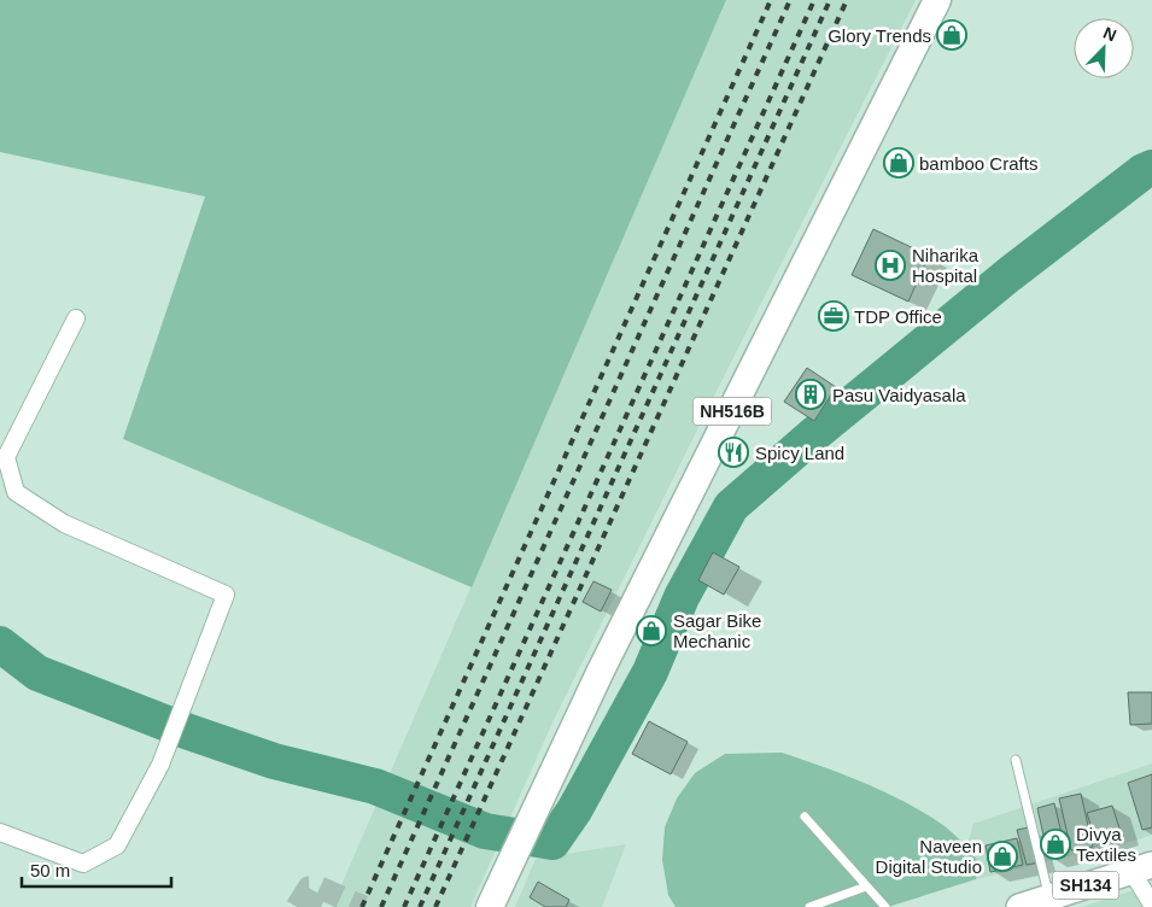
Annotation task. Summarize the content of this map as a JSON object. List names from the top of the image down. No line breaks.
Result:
{"streets":{"highway":["NH516B"],"main road":["SH134"]},"places":{"shop":["Glory Trends","bamboo Crafts","Sagar Bike Mechanic","Divya Textiles","Naveen Digital Studio"],"hospital":["Niharika Hospital"],"office":["TDP Office"],"building":["Pasu Vaidyasala"],"restaurant":["Spicy Land"]},"scale_bar":"50 m","north":"top right"}
